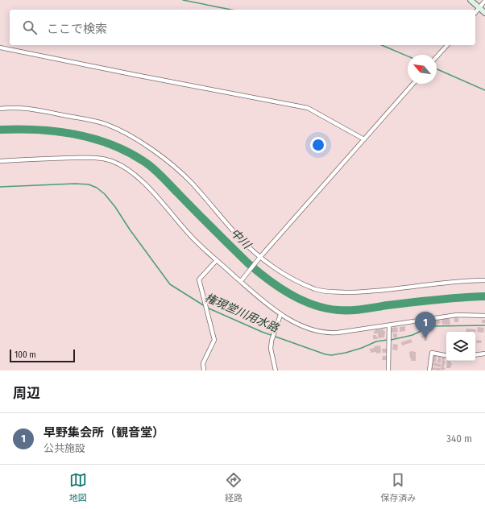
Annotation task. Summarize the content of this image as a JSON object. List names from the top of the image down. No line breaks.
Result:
{"water":["中川","権現堂川用水路"],"scale_bar":"100 m","north":"top left","page":{"search":"ここで検索","pins":"1","scale":"100 m","heading":"周辺","list":[{"mark":"1","name":"早野集会所（観音堂）","note":"公共施設","value":"340 m"}],"nav":["地図","経路","保存済み"]}}
